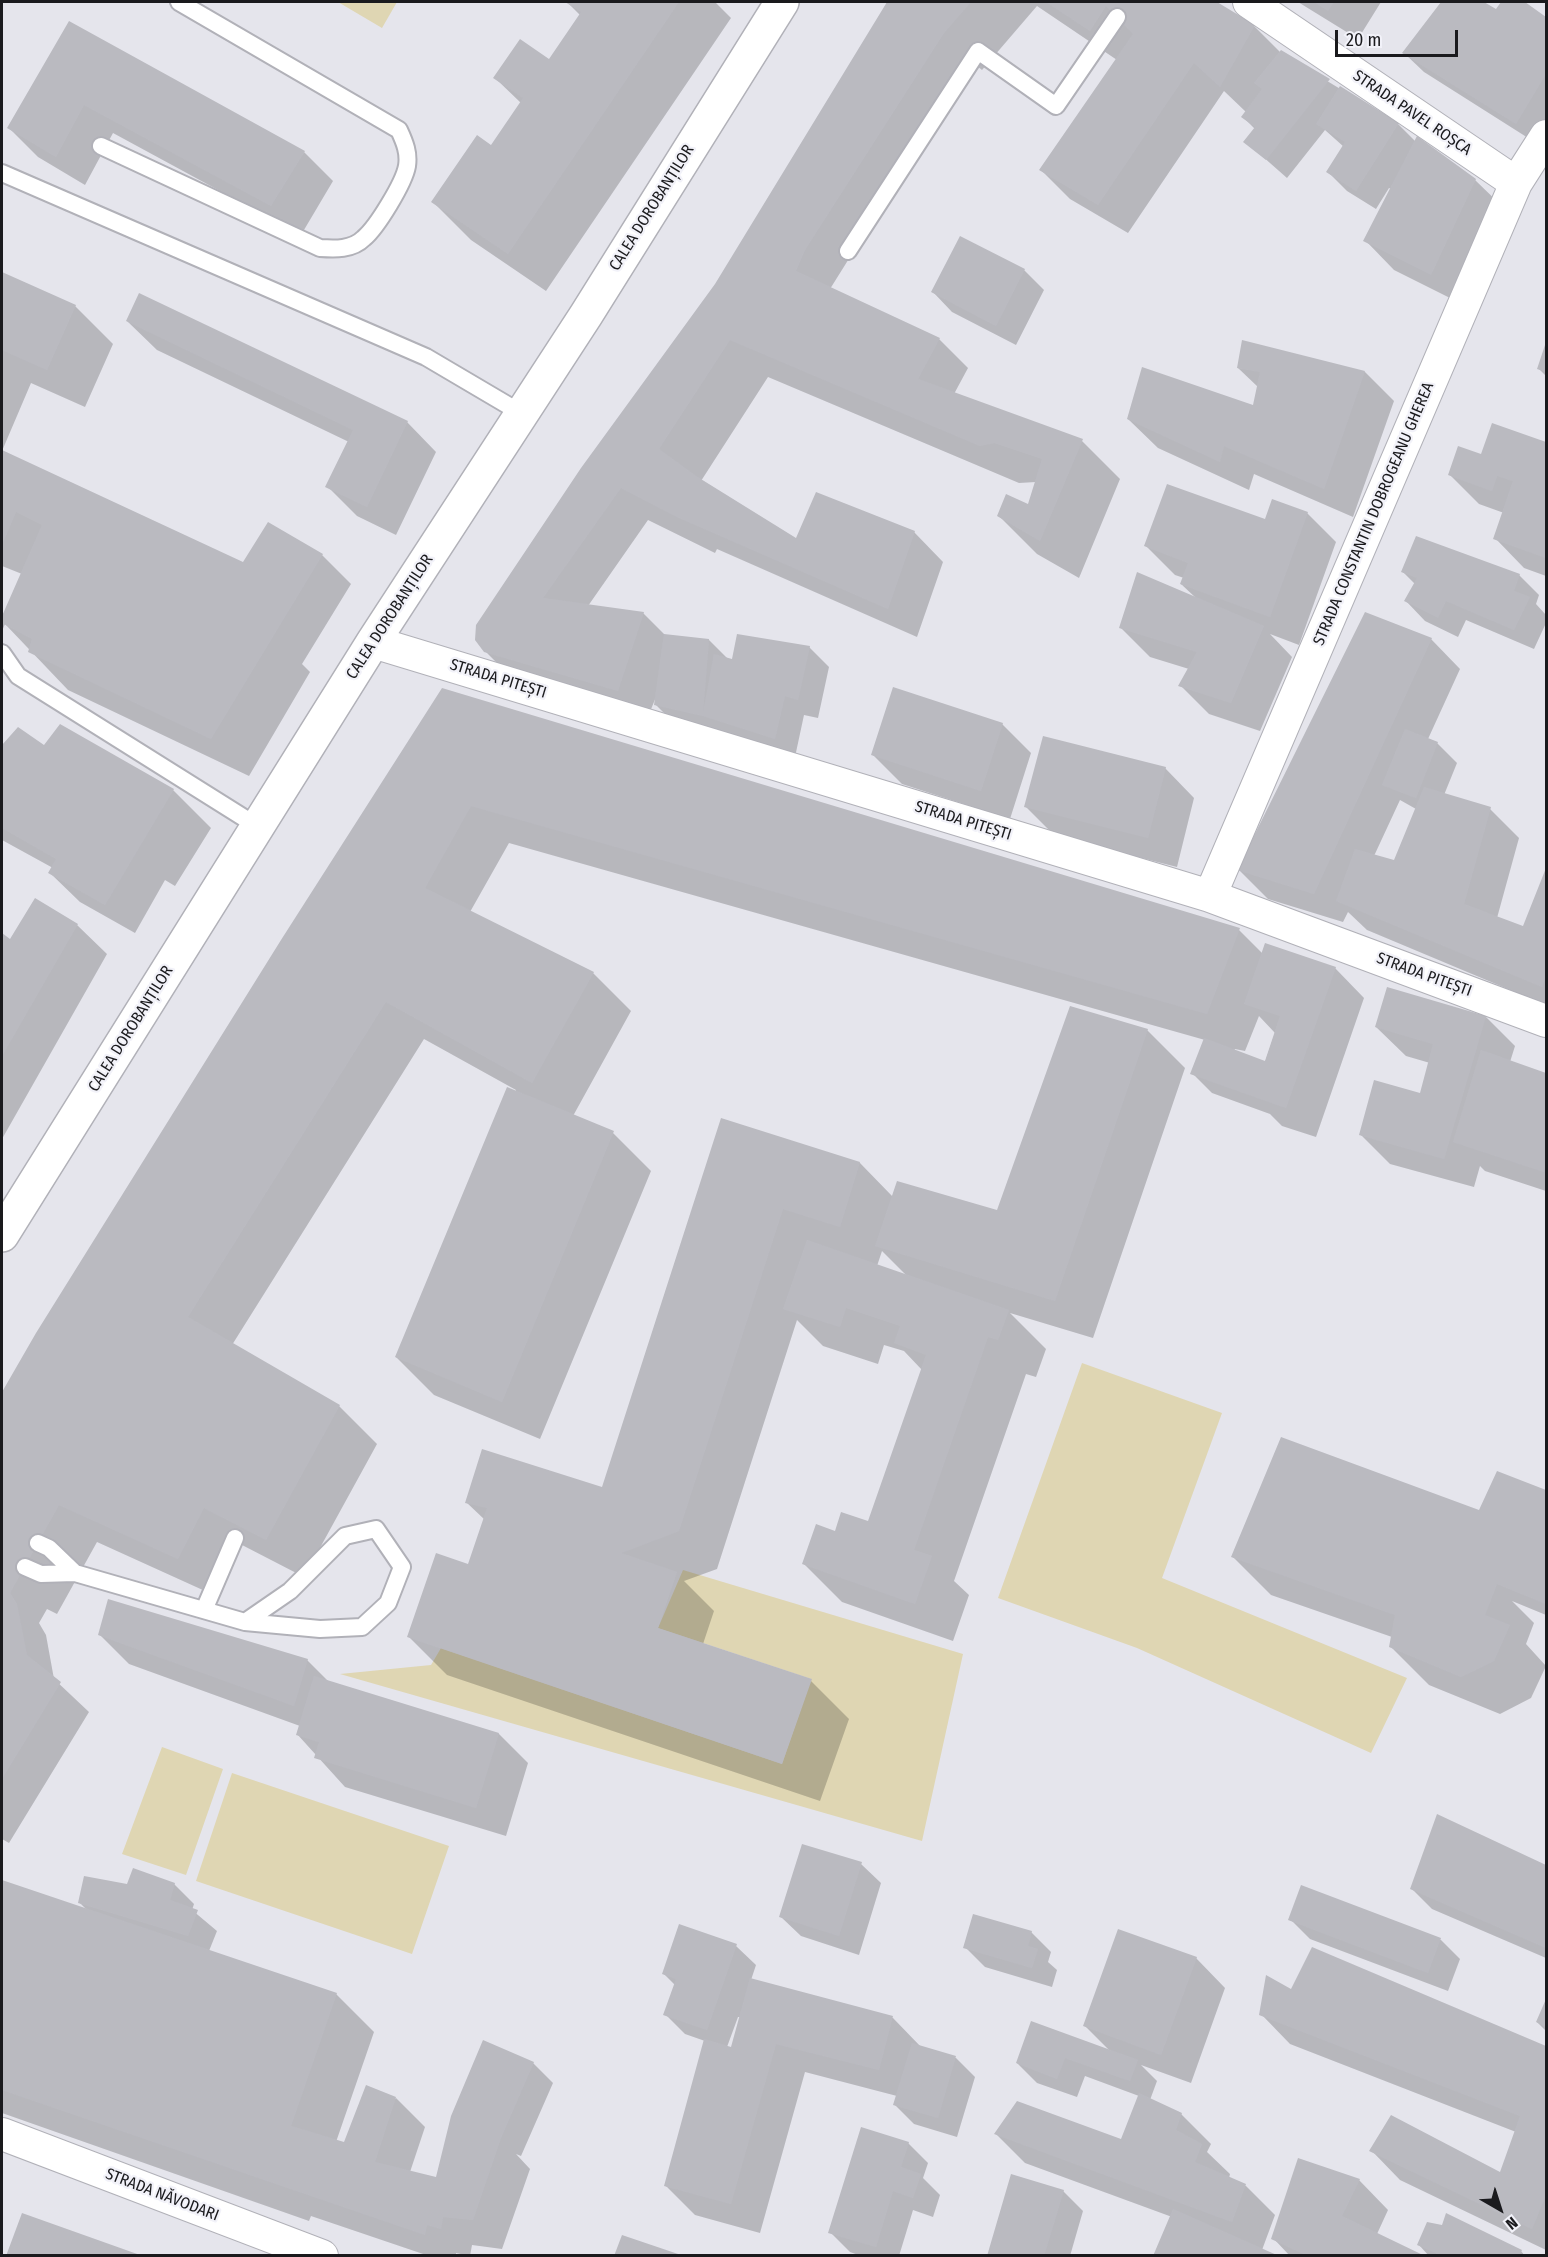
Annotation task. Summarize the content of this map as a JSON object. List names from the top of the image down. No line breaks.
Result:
{"streets":{"main road":["CALEA DOROBANȚILOR"],"street":["STRADA PAVEL ROȘCA","STRADA CONSTANTIN DOBROGEANU GHEREA","STRADA PITEȘTI","STRADA NĂVODARI"]},"crossings":[["STRADA PAVEL ROȘCA","STRADA CONSTANTIN DOBROGEANU GHEREA"],["CALEA DOROBANȚILOR","STRADA PITEȘTI"],["STRADA CONSTANTIN DOBROGEANU GHEREA","STRADA PITEȘTI"]],"scale_bar":"20 m","north":"bottom right"}
